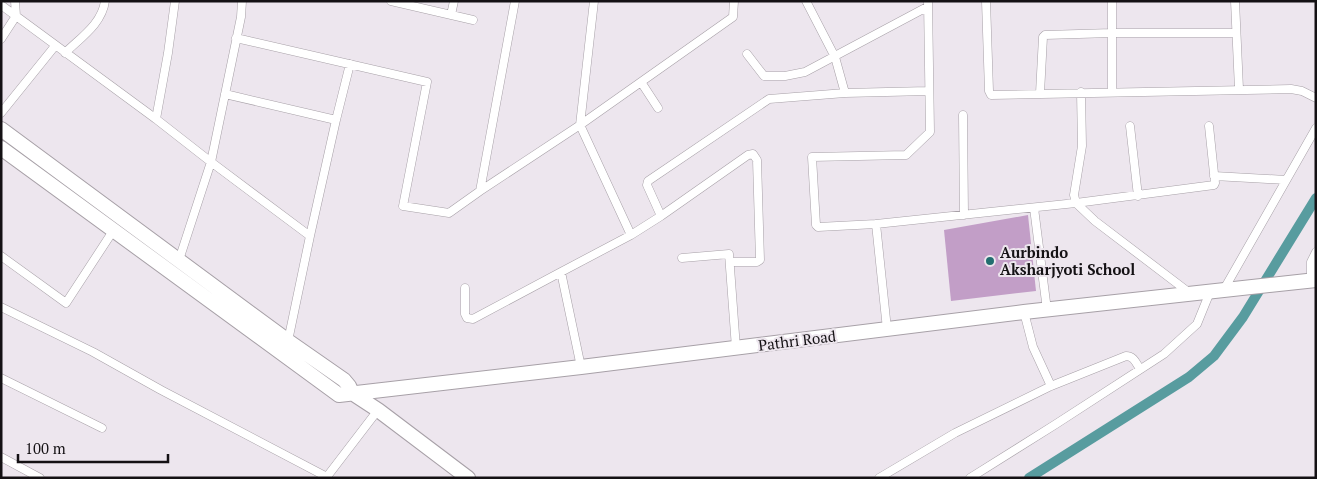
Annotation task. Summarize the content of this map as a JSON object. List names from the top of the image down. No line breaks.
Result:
{"streets":{"highway":["Pathri Road"]},"places":["Aurbindo Aksharjyoti School"],"scale_bar":"100 m"}
